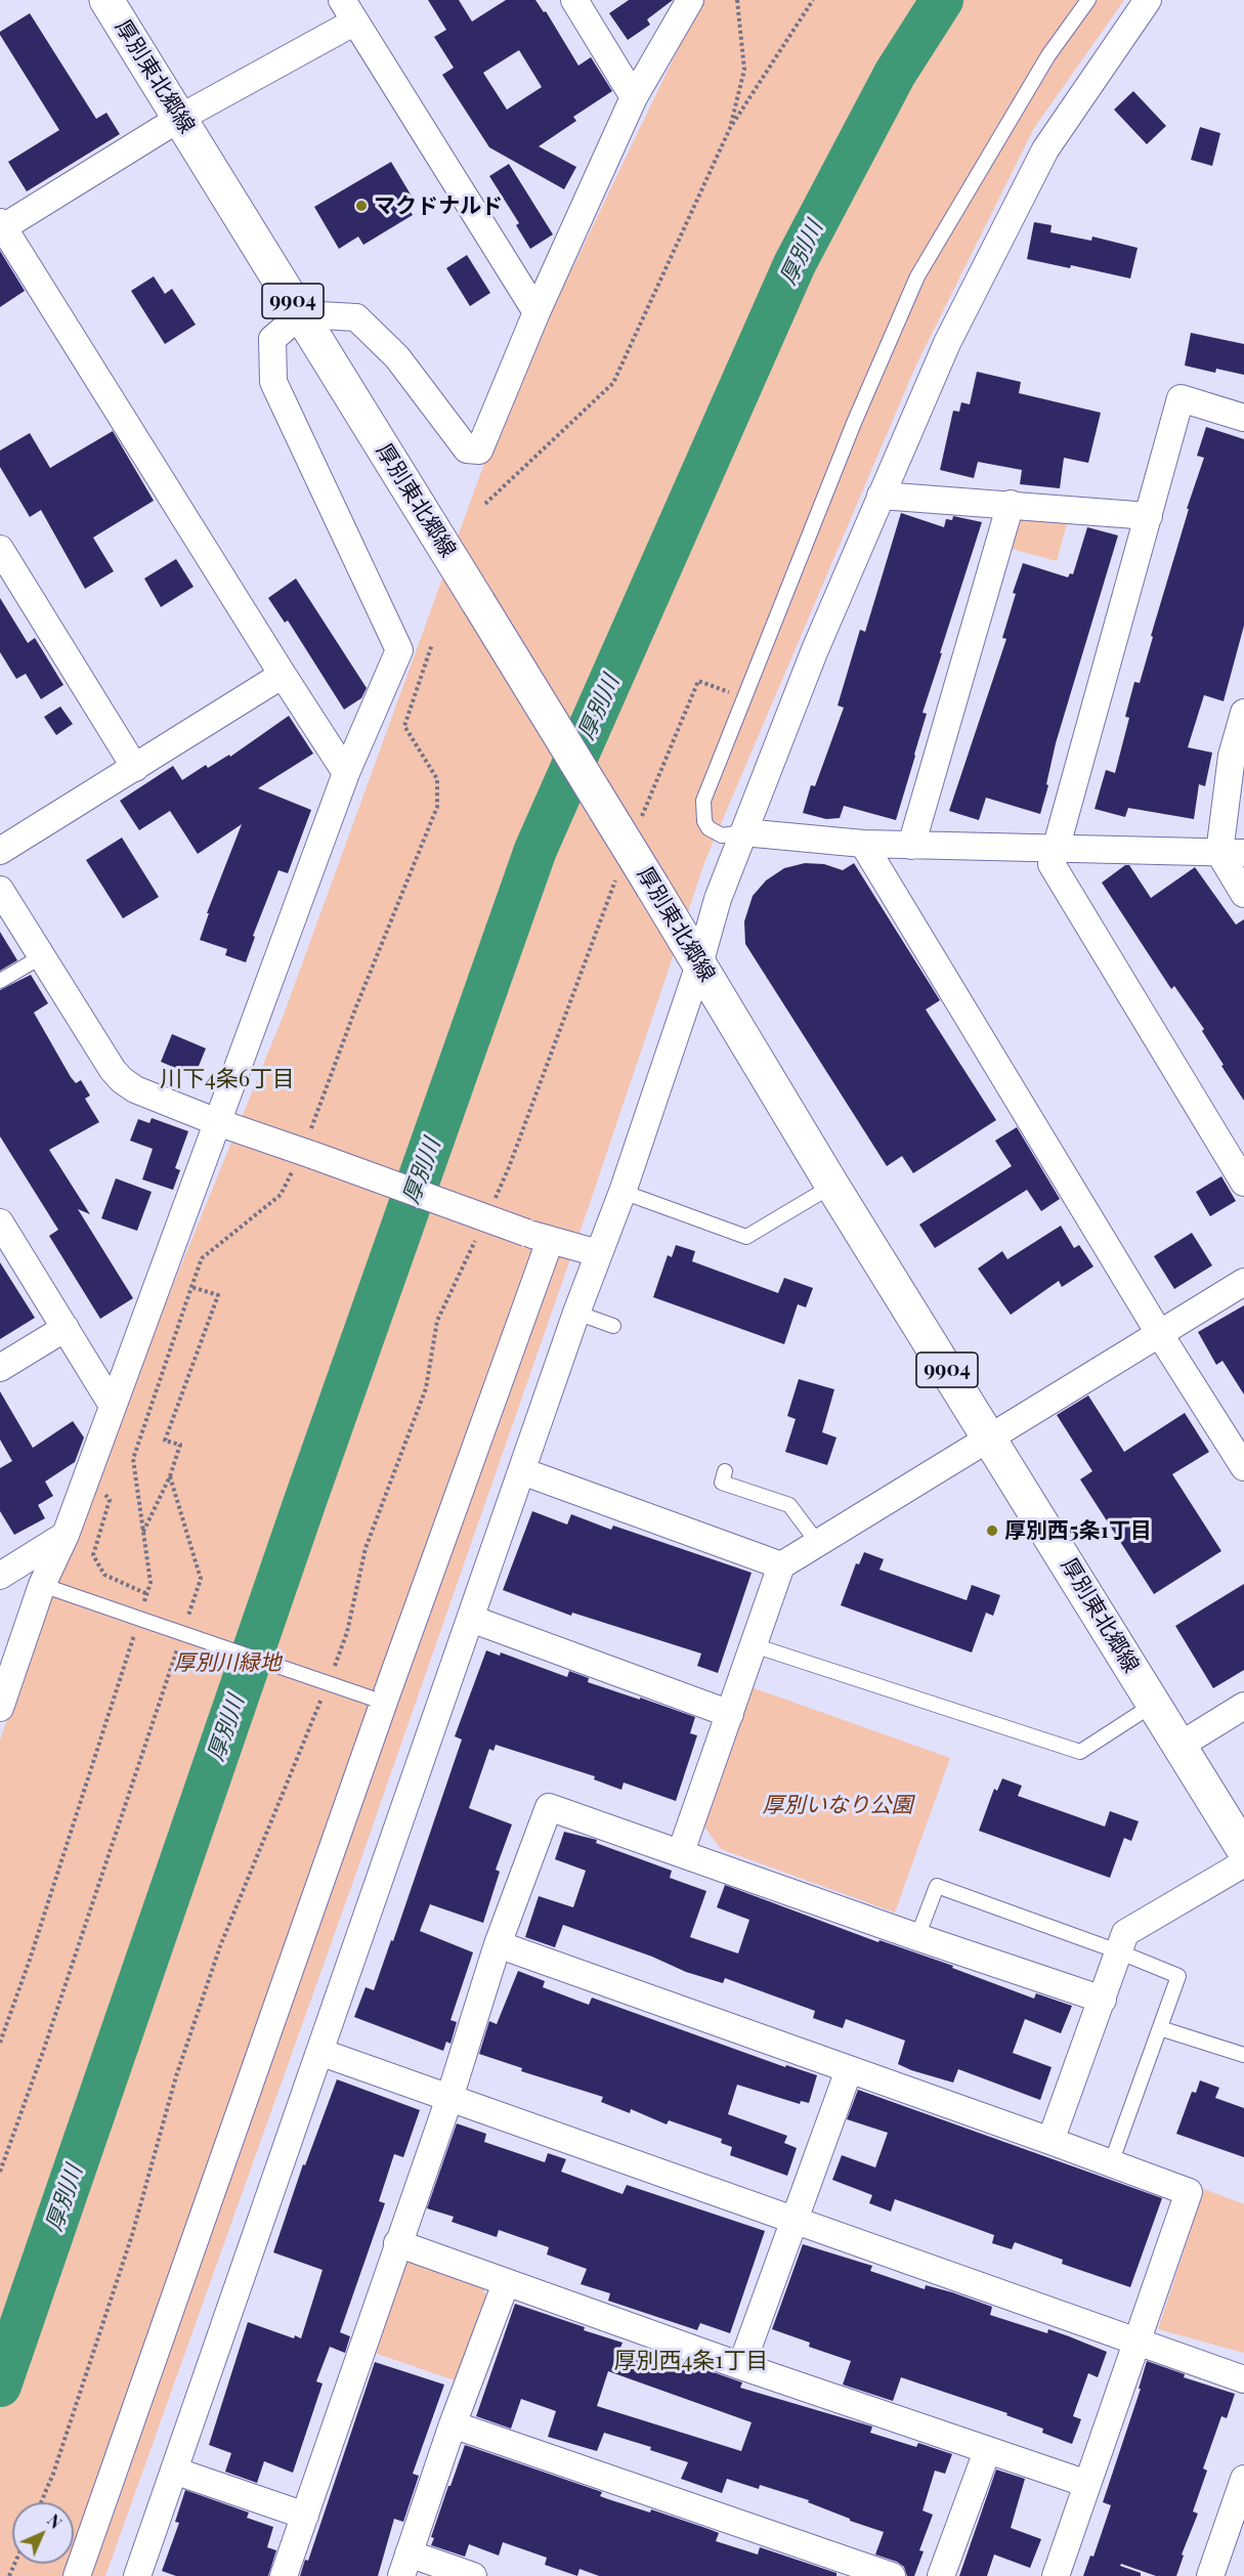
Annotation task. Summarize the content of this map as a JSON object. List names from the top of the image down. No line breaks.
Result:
{"streets":{"main road":["厚別東北郷線","9904"]},"districts":["川下4条6丁目","厚別西4条1丁目"],"water":["厚別川"],"parks":["厚別川緑地","厚別いなり公園"],"places":["マクドナルド","厚別西5条1丁目"],"north":"top right"}
